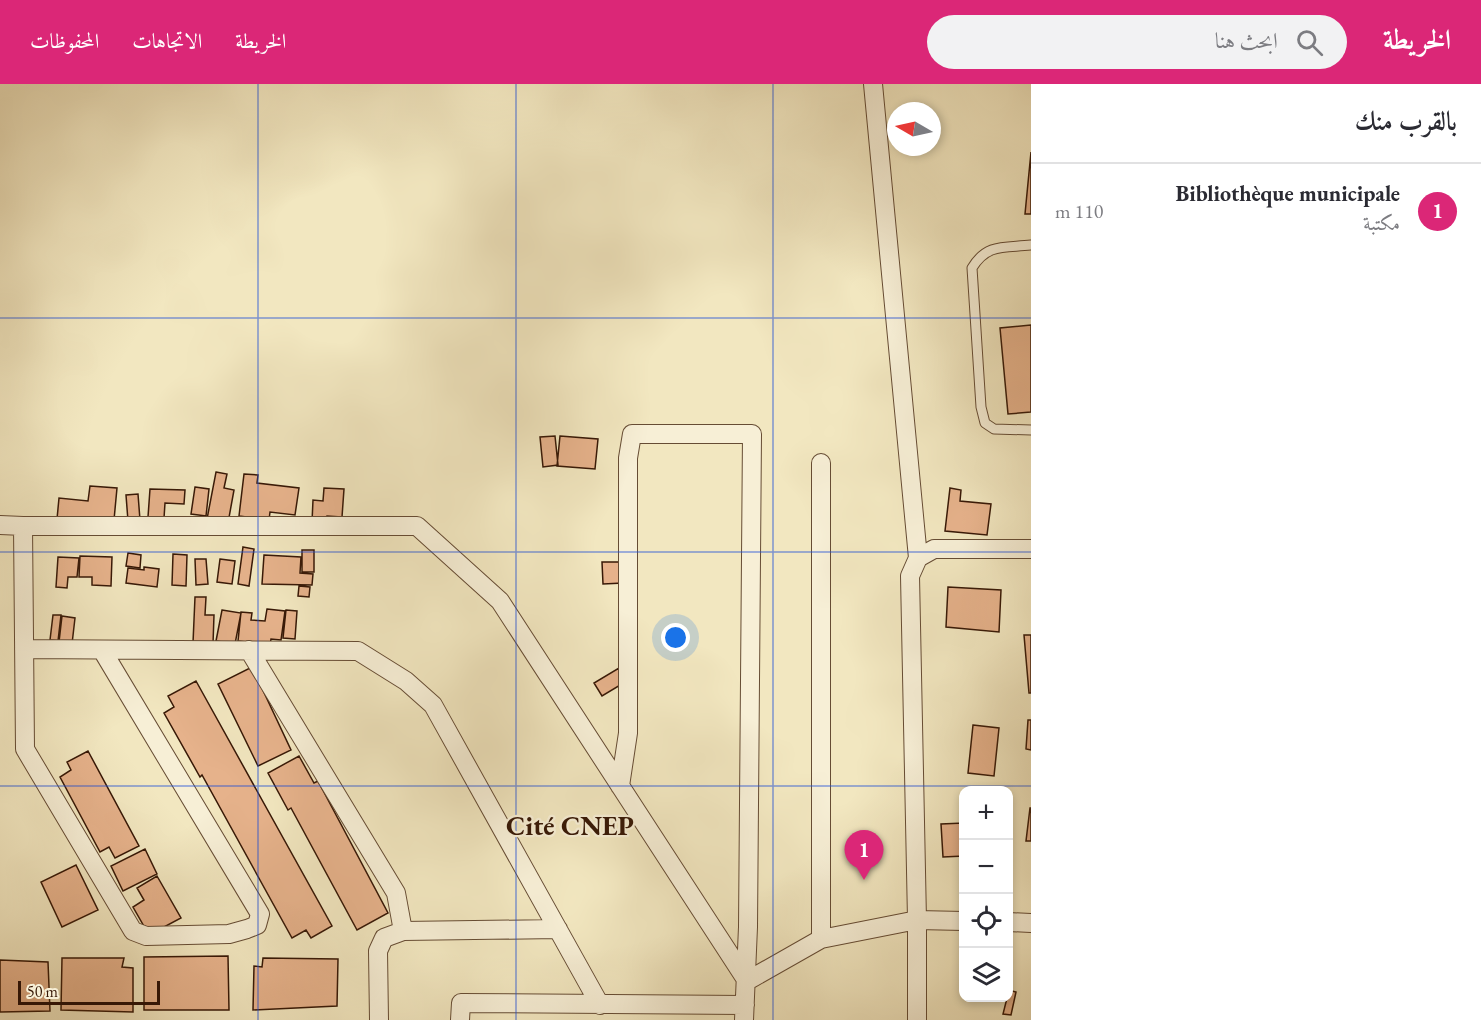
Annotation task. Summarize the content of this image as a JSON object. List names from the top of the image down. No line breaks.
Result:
{"districts":["Cité CNEP"],"scale_bar":"50 m","north":"left","page":{"header":"الخريطة","search":"ابحث هنا","nav":["الخريطة","الاتجاهات","المحفوظات"],"heading":"بالقرب منك","list":[{"mark":"1","name":"Bibliothèque municipale","note":"مكتبة","value":"110 m"}],"map_buttons":["+","−"],"pins":"1","scale":"50 m"}}
